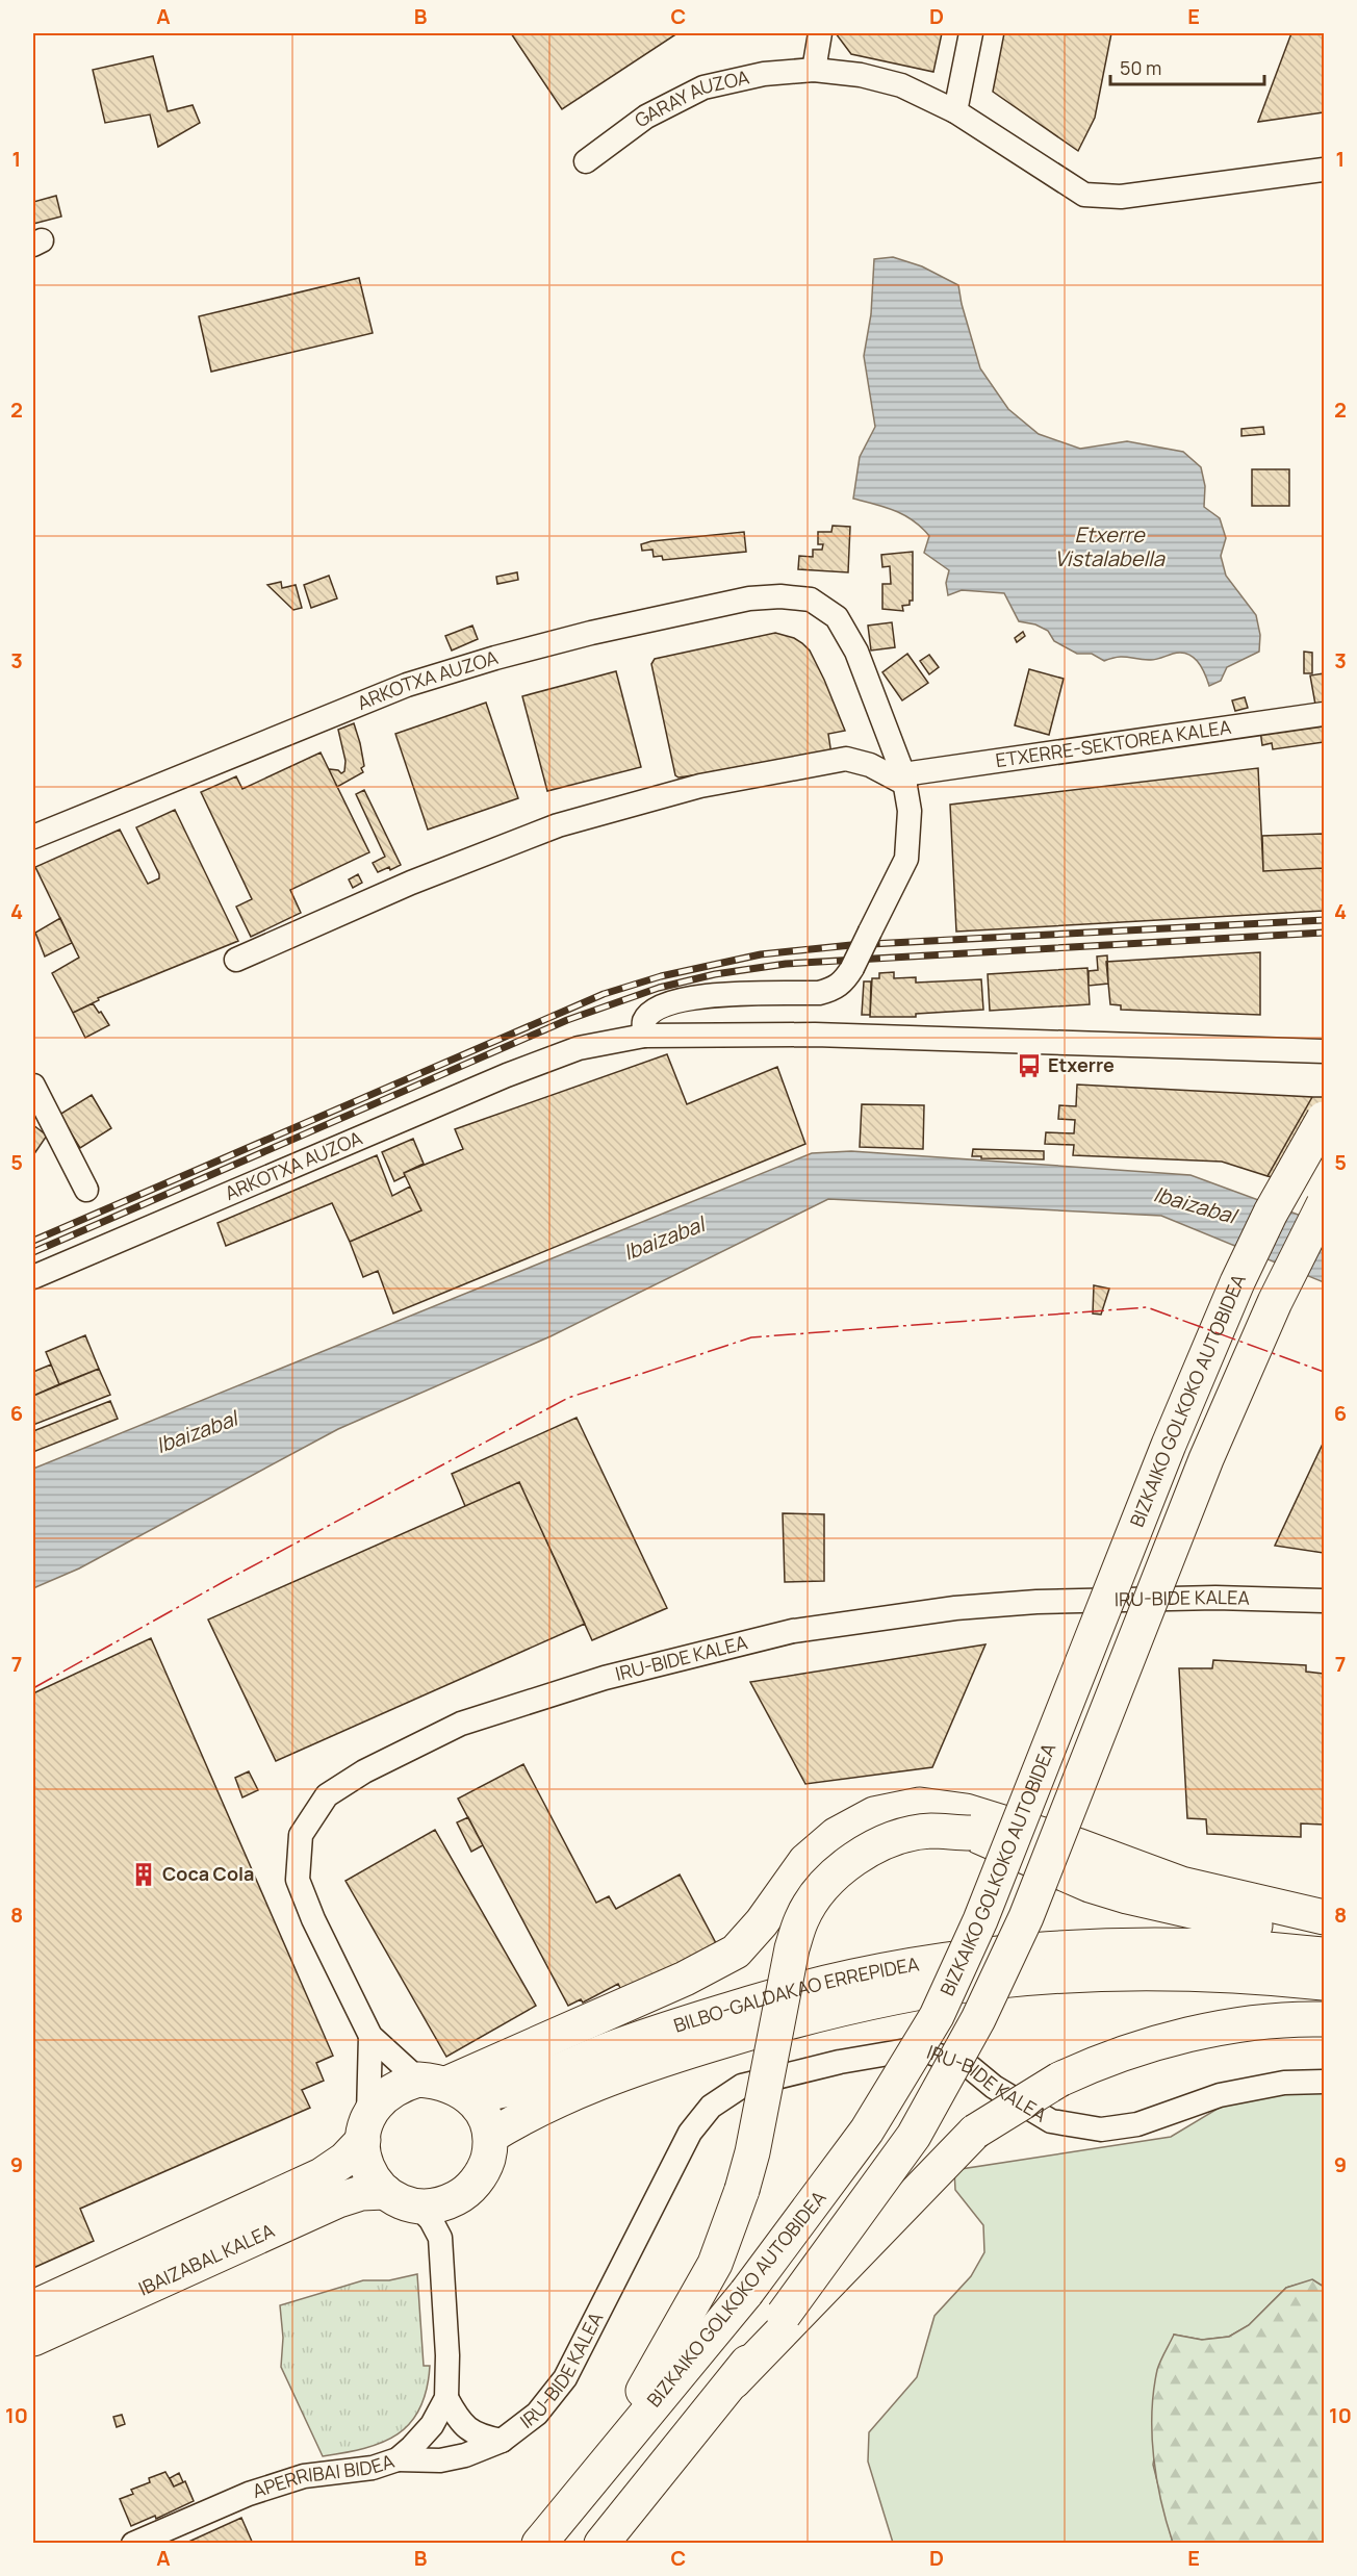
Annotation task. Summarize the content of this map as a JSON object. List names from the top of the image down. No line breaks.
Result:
{"streets":{"highway":["BIZKAIKO GOLKOKO AUTOBIDEA","BILBO-GALDAKAO ERREPIDEA","IBAIZABAL KALEA"],"street":["GARAY AUZOA","ARKOTXA AUZOA","ETXERRE-SEKTOREA KALEA","IRU-BIDE KALEA","APERRIBAI BIDEA"]},"crossings":[["ARKOTXA AUZOA","ETXERRE-SEKTOREA KALEA"],["IRU-BIDE KALEA","APERRIBAI BIDEA"],["BILBO-GALDAKAO ERREPIDEA","IBAIZABAL KALEA"]],"water":["Etxerre Vistalabella","Ibaizabal"],"places":{"bus stop":["Etxerre"],"building":["Coca Cola"]},"scale_bar":"50 m","grid":{"columns":["A","B","C","D","E"],"rows":["1","2","3","4","5","6","7","8","9","10"]}}
